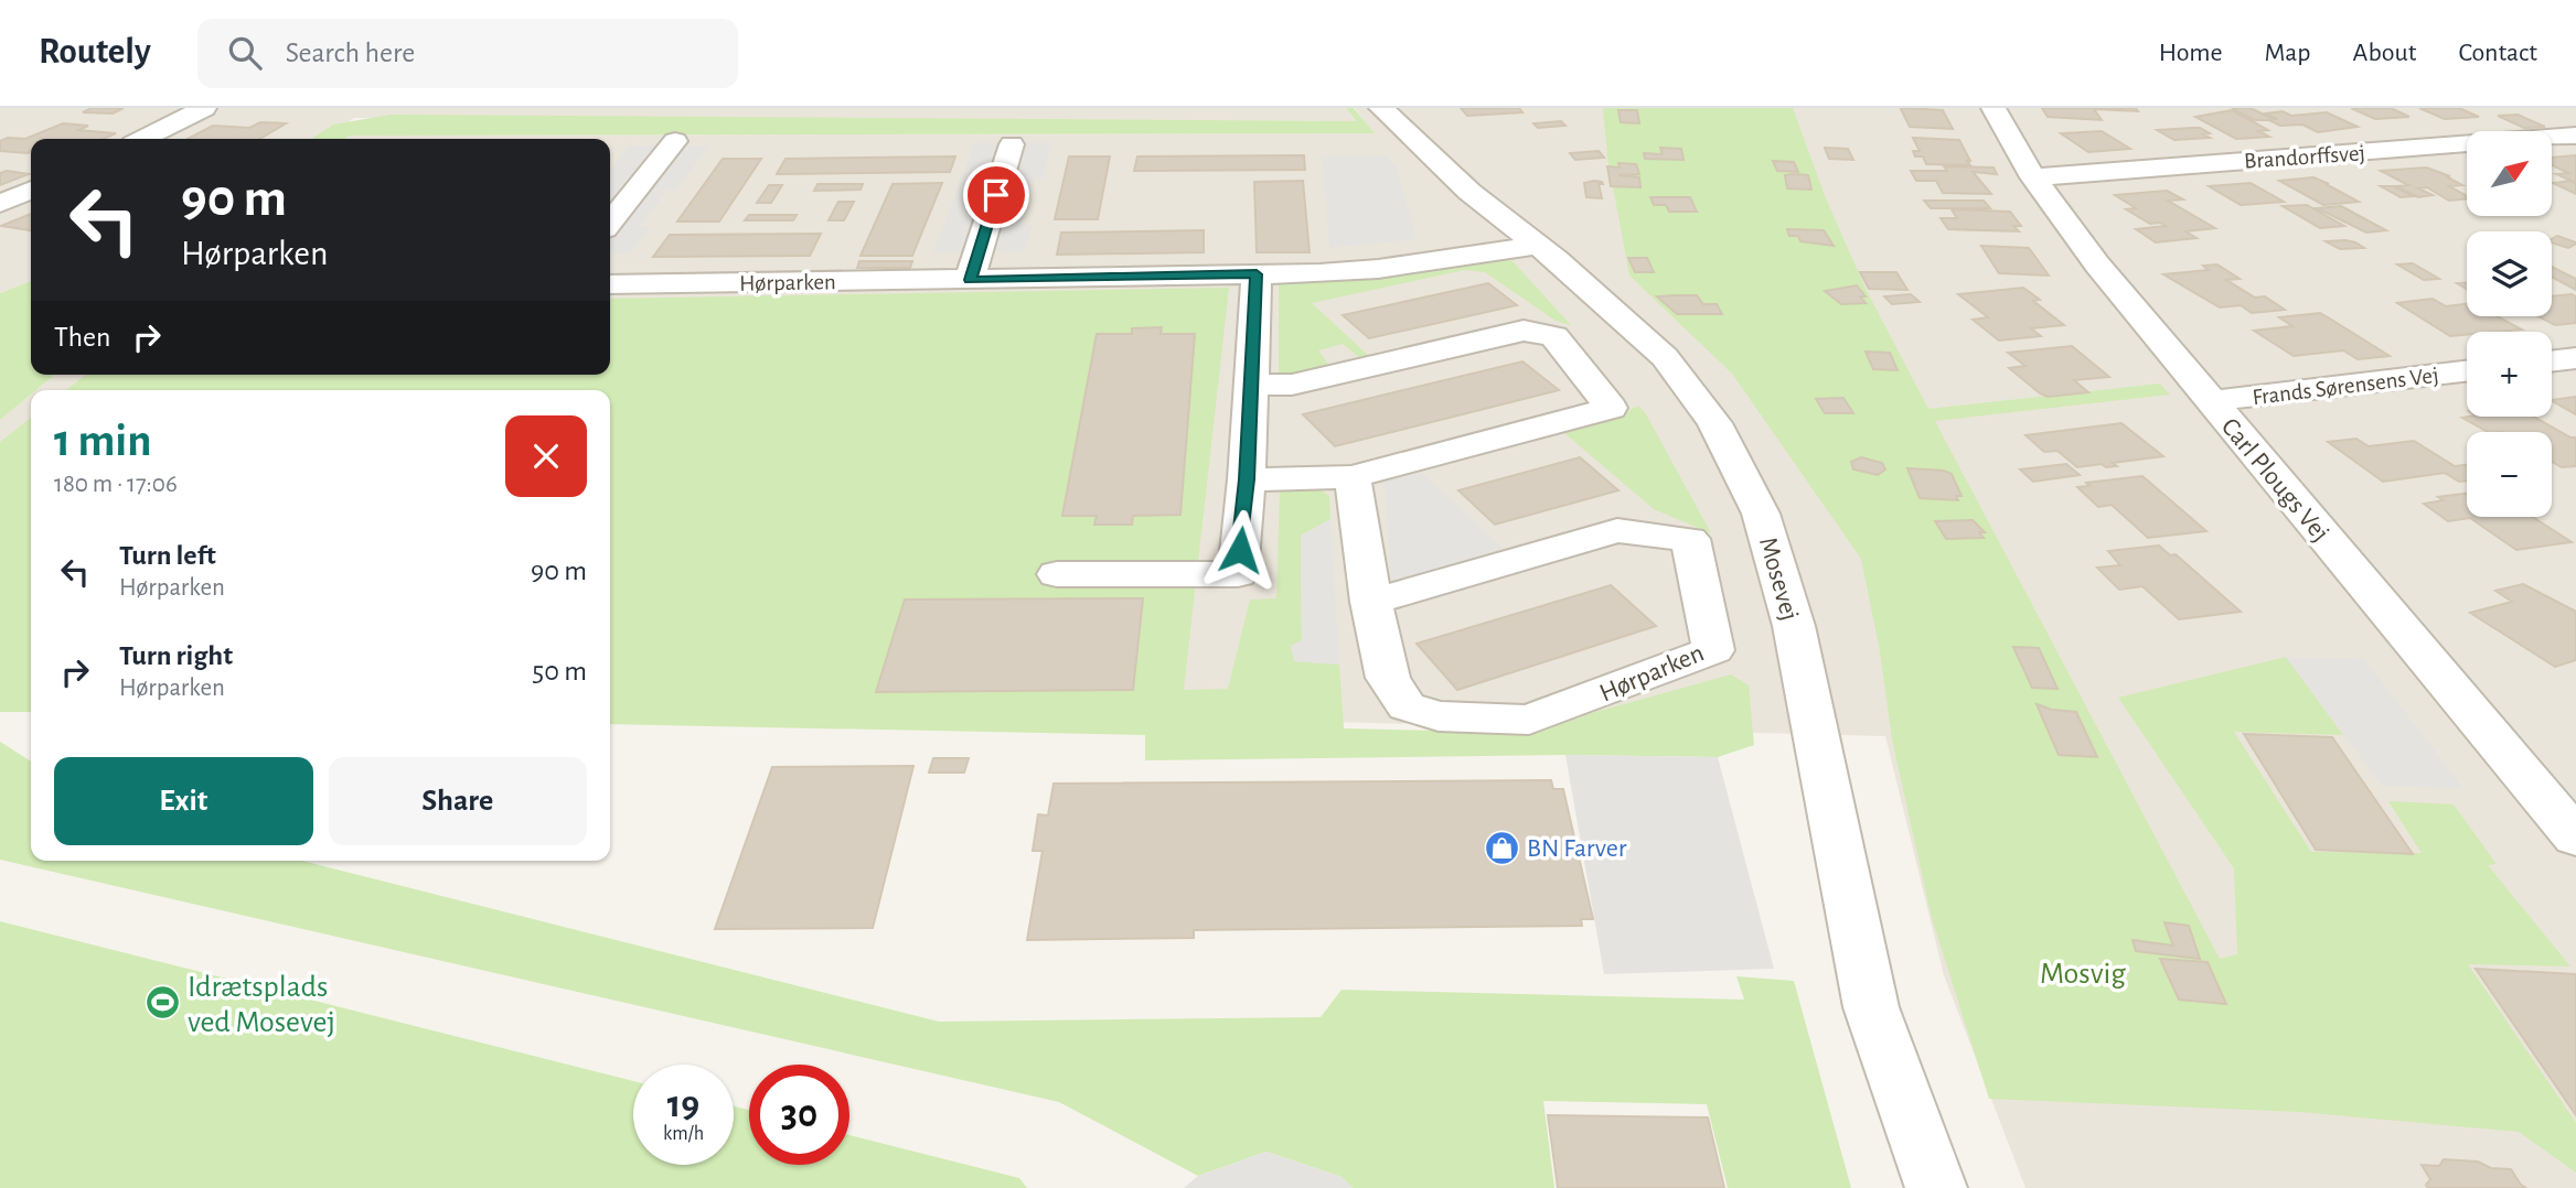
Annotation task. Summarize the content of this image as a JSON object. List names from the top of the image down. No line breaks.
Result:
{"streets":{"street":["Brandorffsvej","Hørparken","Frands Sørensens Vej","Carl Plougs Vej","Mosevej"]},"crossings":[["Brandorffsvej","Carl Plougs Vej"],["Hørparken","Mosevej"],["Frands Sørensens Vej","Carl Plougs Vej"]],"parks":["Mosvig"],"places":{"shop":["BN Farver"],"sports":["Idrætsplads ved Mosevej"]},"north":"top right","page":{"header":"Routely","search":"Search here","nav":["Home","Map","About","Contact"],"map_buttons":["+","−"],"turn":["90 m","Hørparken"],"then":"Then","heading":["1 min","180 m · 17:06"],"list":[{"name":"Turn left","note":"Hørparken","value":"90 m"},{"name":"Turn right","note":"Hørparken","value":"50 m"}],"buttons":["Exit","Share"],"speed":"19 km/h","limit":"30"}}
